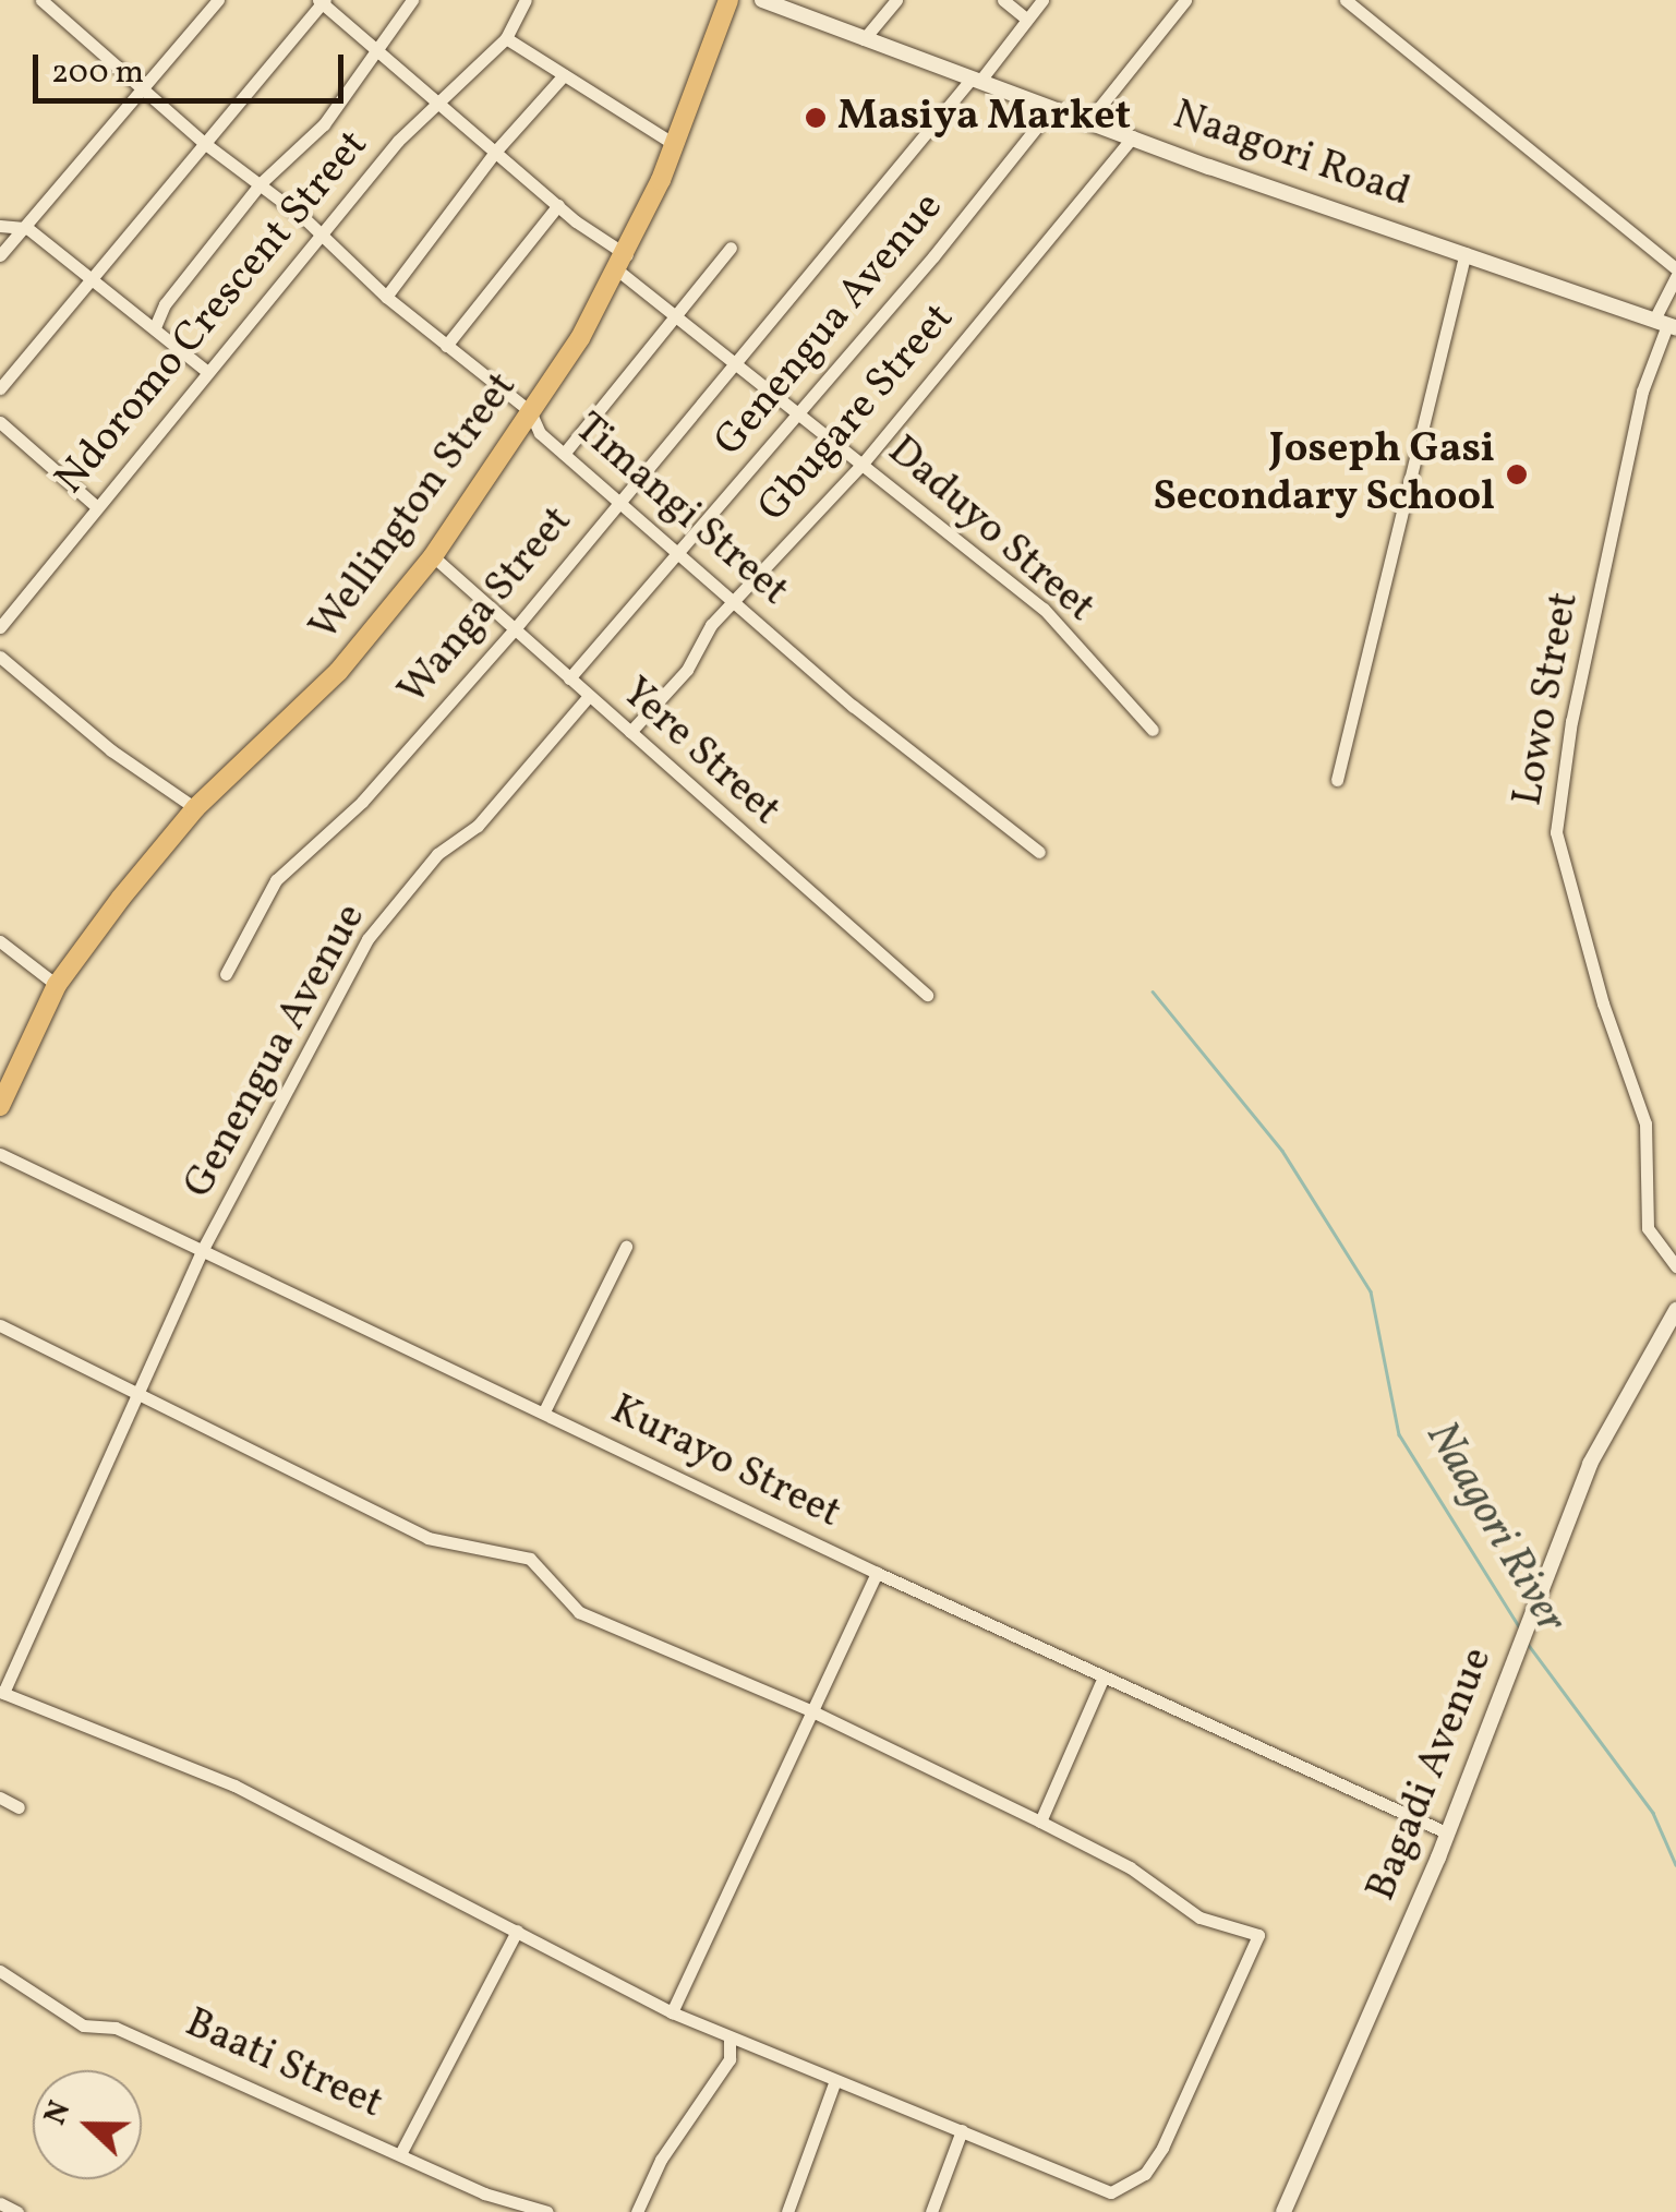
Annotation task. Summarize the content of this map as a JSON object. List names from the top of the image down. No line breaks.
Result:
{"streets":{"main road":["Wellington Street"],"street":["Naagori Road","Ndoromo Crescent Street","Genengua Avenue","Gbugare Street","Timangi Street","Daduyo Street","Wanga Street","Lowo Street","Yere Street","Kurayo Street","Bagadi Avenue","Baati Street"]},"crossings":[["Naagori Road","Genengua Avenue"],["Naagori Road","Gbugare Street"],["Naagori Road","Wanga Street"],["Naagori Road","Lowo Street"],["Ndoromo Crescent Street","Timangi Street"],["Ndoromo Crescent Street","Daduyo Street"],["Genengua Avenue","Timangi Street"],["Genengua Avenue","Daduyo Street"],["Genengua Avenue","Yere Street"],["Genengua Avenue","Kurayo Street"],["Gbugare Street","Timangi Street"],["Gbugare Street","Daduyo Street"],["Gbugare Street","Yere Street"],["Wellington Street","Timangi Street"],["Wellington Street","Daduyo Street"],["Wellington Street","Yere Street"],["Timangi Street","Wanga Street"],["Daduyo Street","Wanga Street"],["Wanga Street","Yere Street"],["Kurayo Street","Bagadi Avenue"]],"water":["Naagori River"],"places":["Masiya Market","Joseph Gasi Secondary School"],"scale_bar":"200 m","north":"left"}
